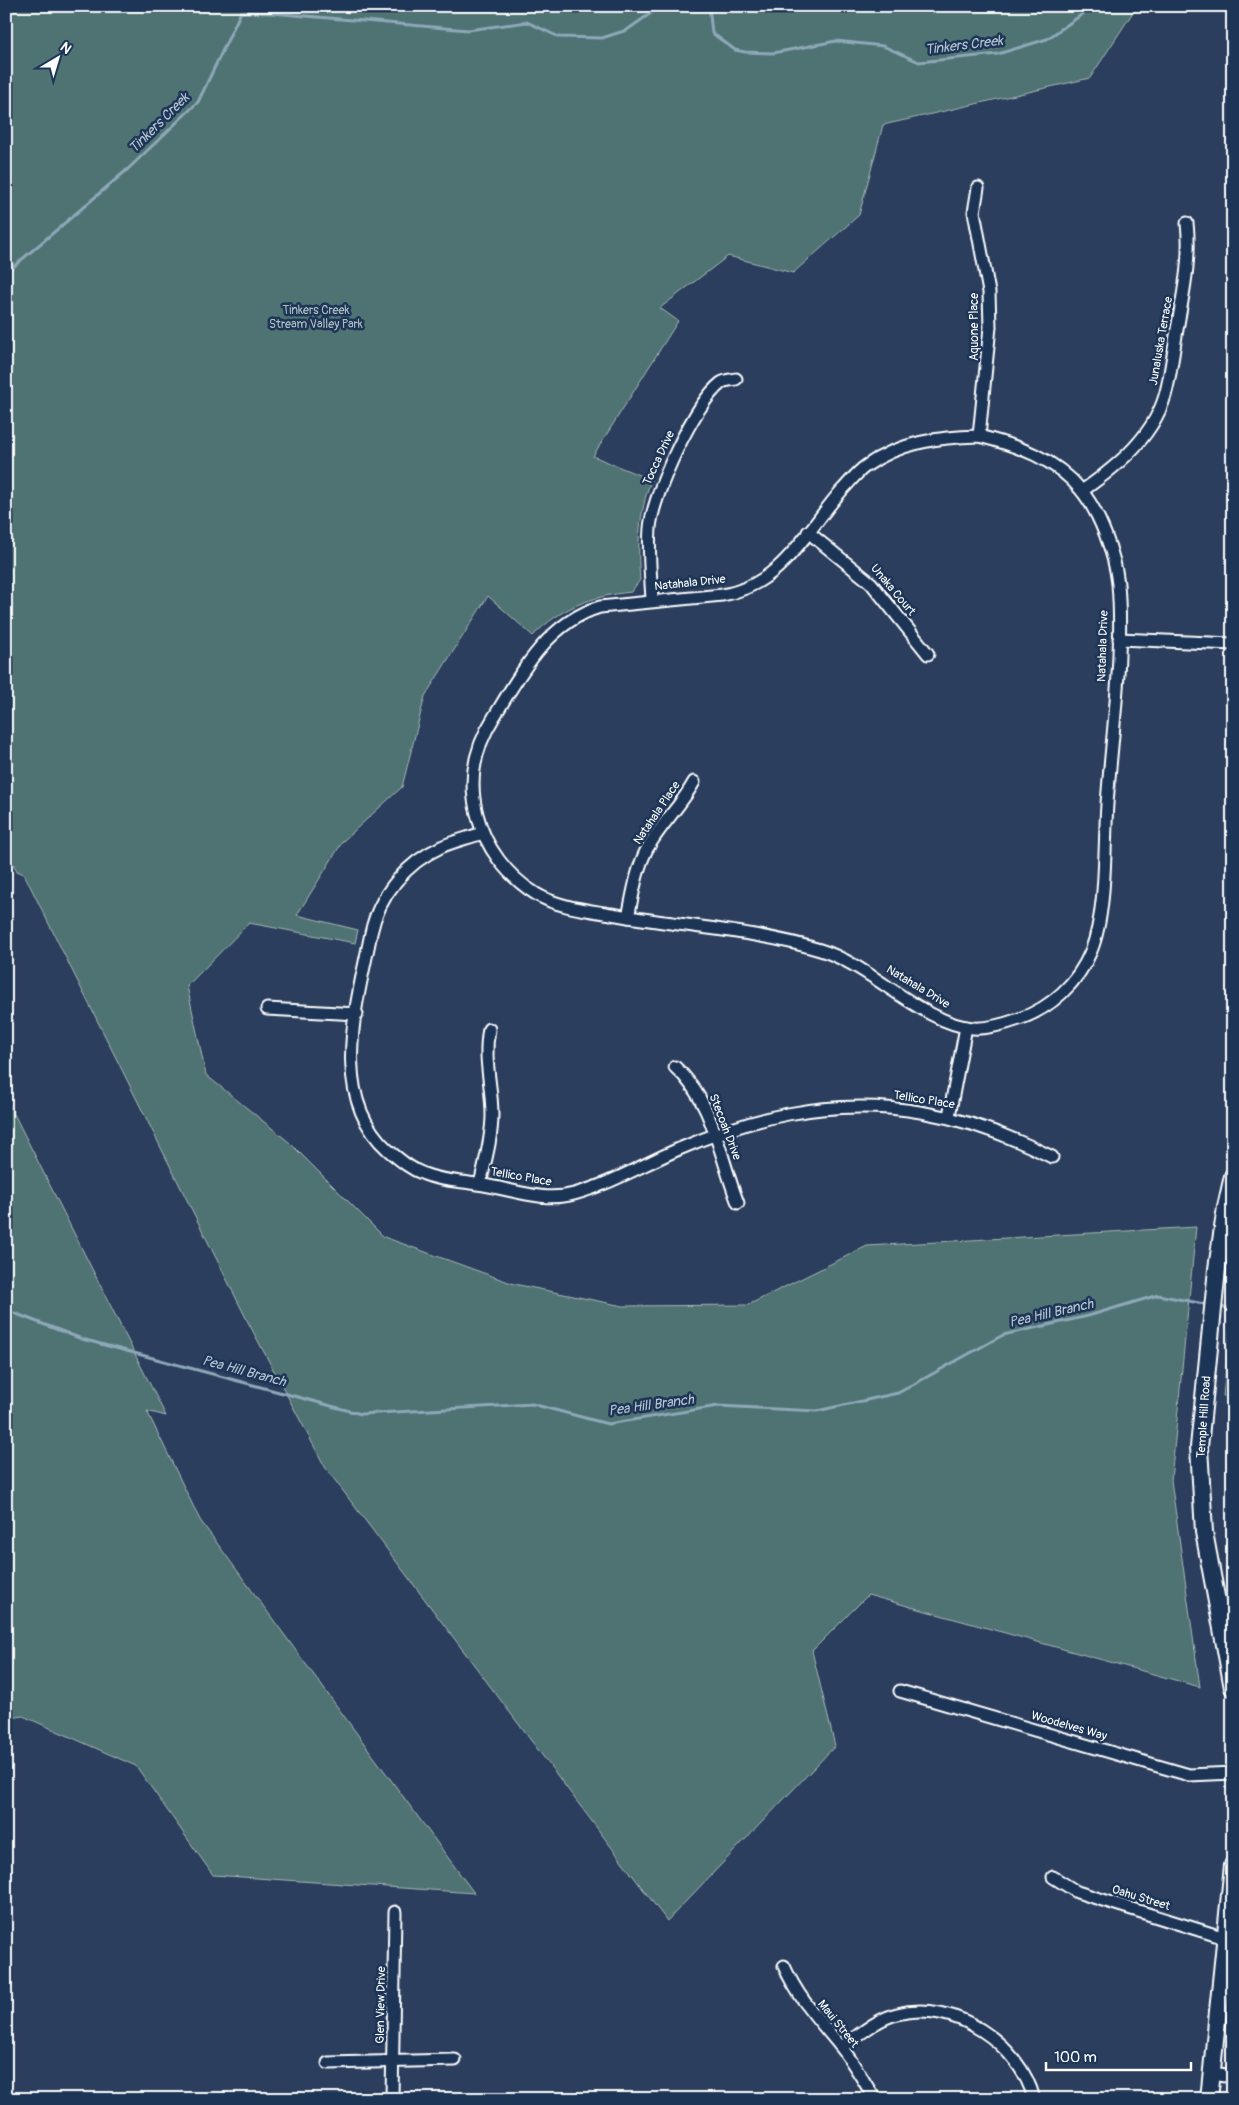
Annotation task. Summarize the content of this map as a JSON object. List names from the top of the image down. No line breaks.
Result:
{"streets":{"main road":["Temple Hill Road"],"street":["Aquone Place","Junaluska Terrace","Tocca Drive","Natahala Drive","Unaka Court","Natahala Place","Tellico Place","Stecoah Drive","Woodelves Way","Oahu Street","Glen View Drive","Maui Street"]},"crossings":[["Aquone Place","Natahala Drive"],["Junaluska Terrace","Natahala Drive"],["Tocca Drive","Natahala Drive"],["Natahala Drive","Unaka Court"],["Natahala Drive","Natahala Place"],["Natahala Drive","Tellico Place"],["Tellico Place","Stecoah Drive"]],"water":["Tinkers Creek","Pea Hill Branch"],"parks":["Tinkers Creek Stream Valley Park"],"scale_bar":"100 m","north":"top right"}
